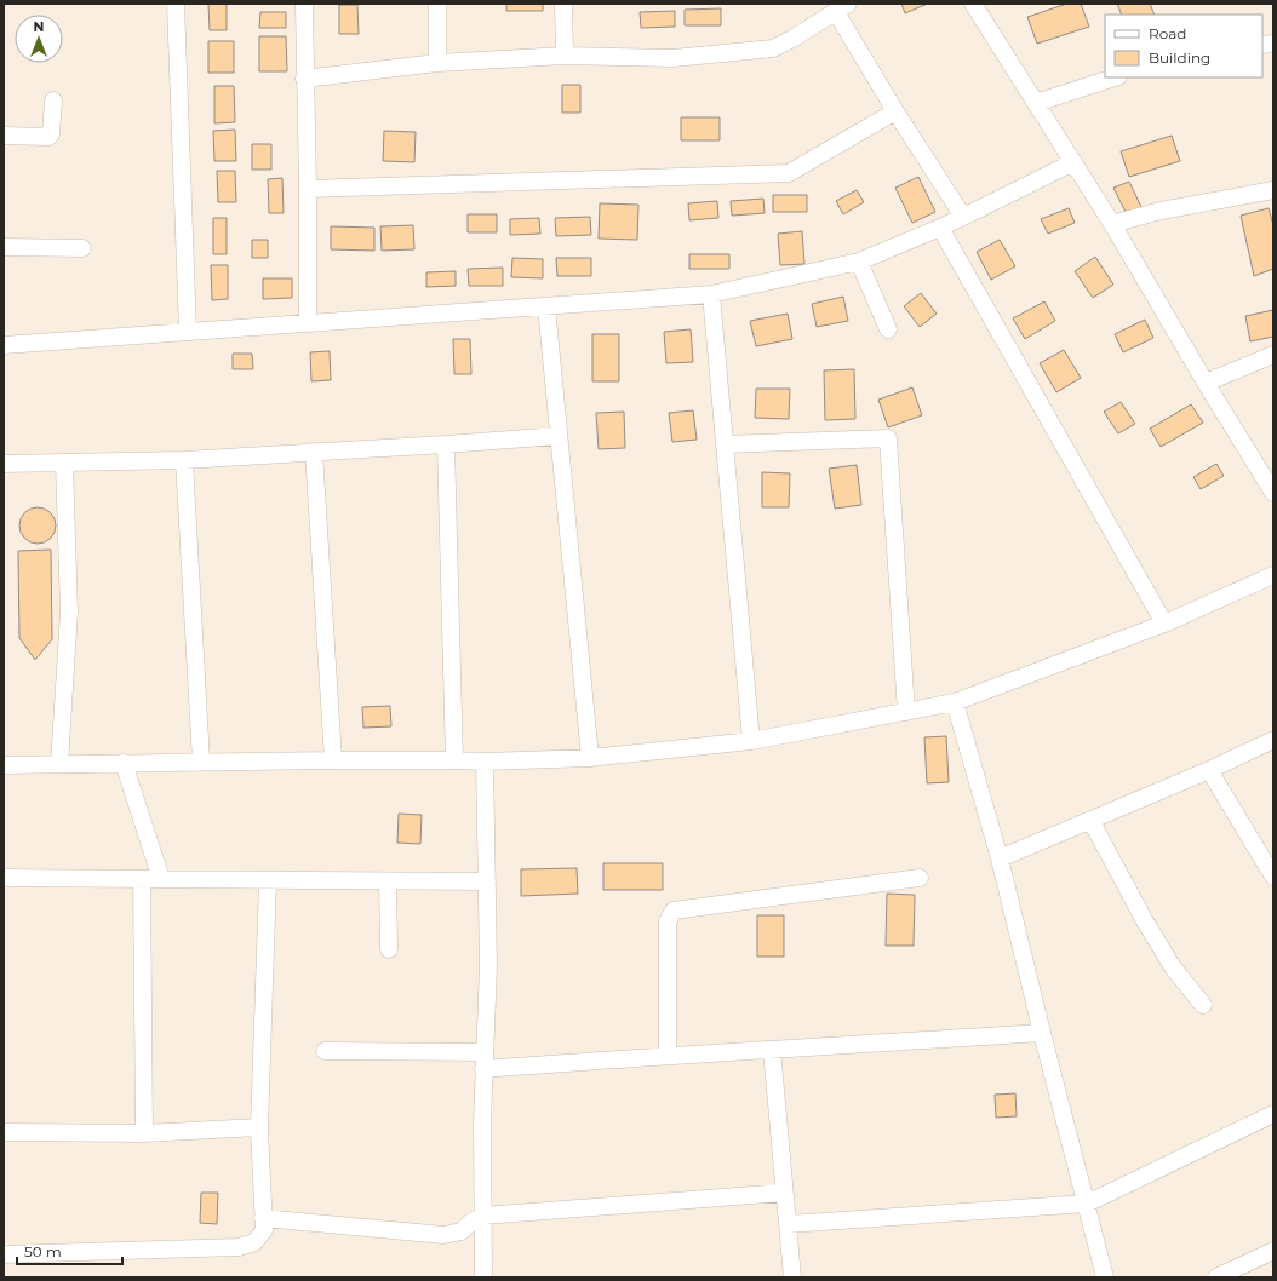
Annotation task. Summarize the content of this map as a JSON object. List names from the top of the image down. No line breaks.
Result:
{"legend":["Road","Building"],"scale_bar":"50 m","north":"top"}
